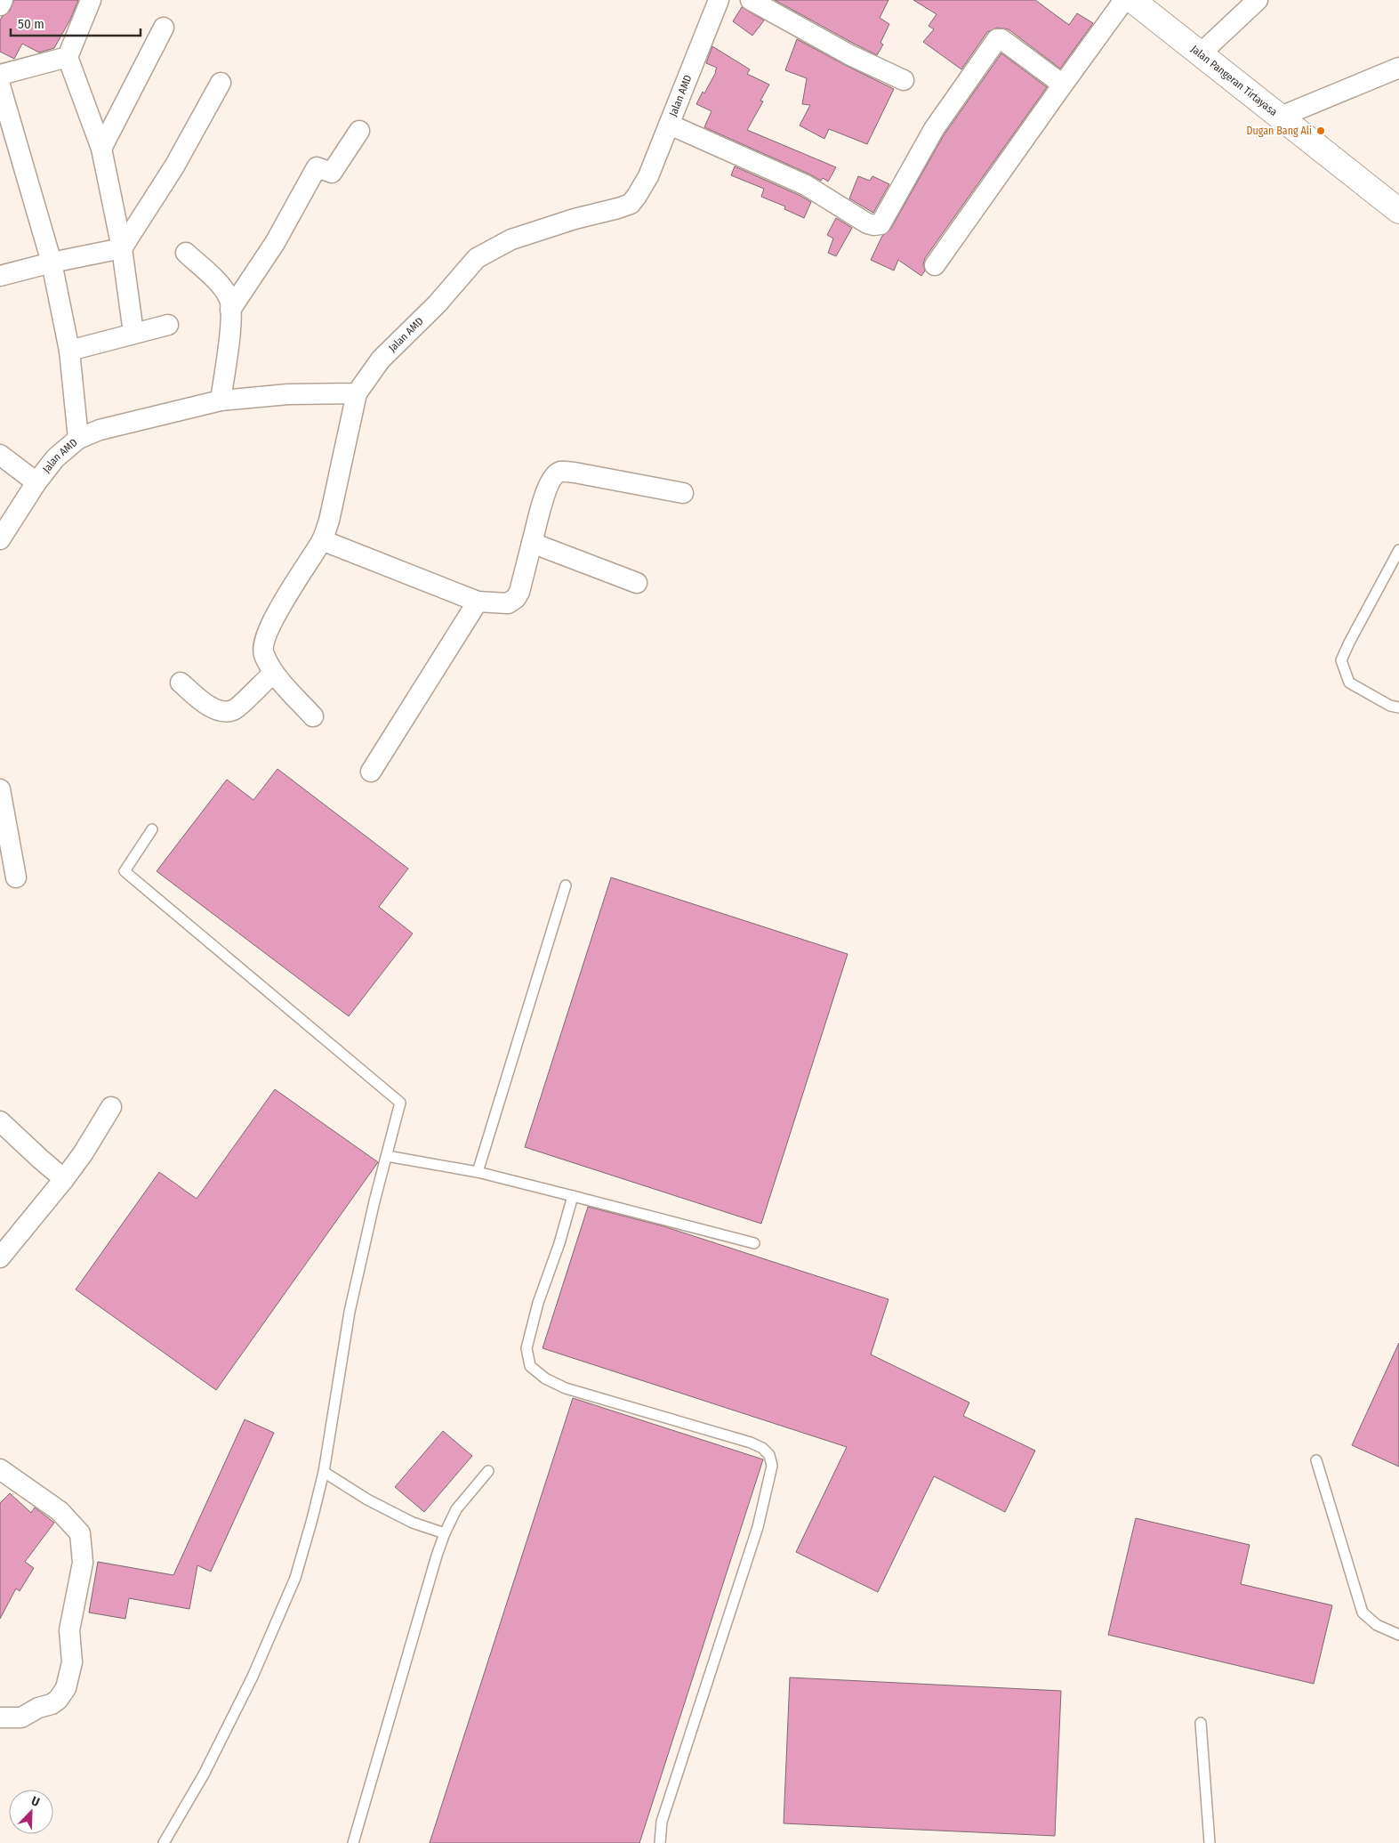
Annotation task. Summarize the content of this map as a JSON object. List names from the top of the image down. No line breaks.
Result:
{"streets":{"main road":["Jalan Pangeran Tirtayasa"],"street":["Jalan AMD"]},"places":["Dugan Bang Ali"],"scale_bar":"50 m","north":"top right"}
